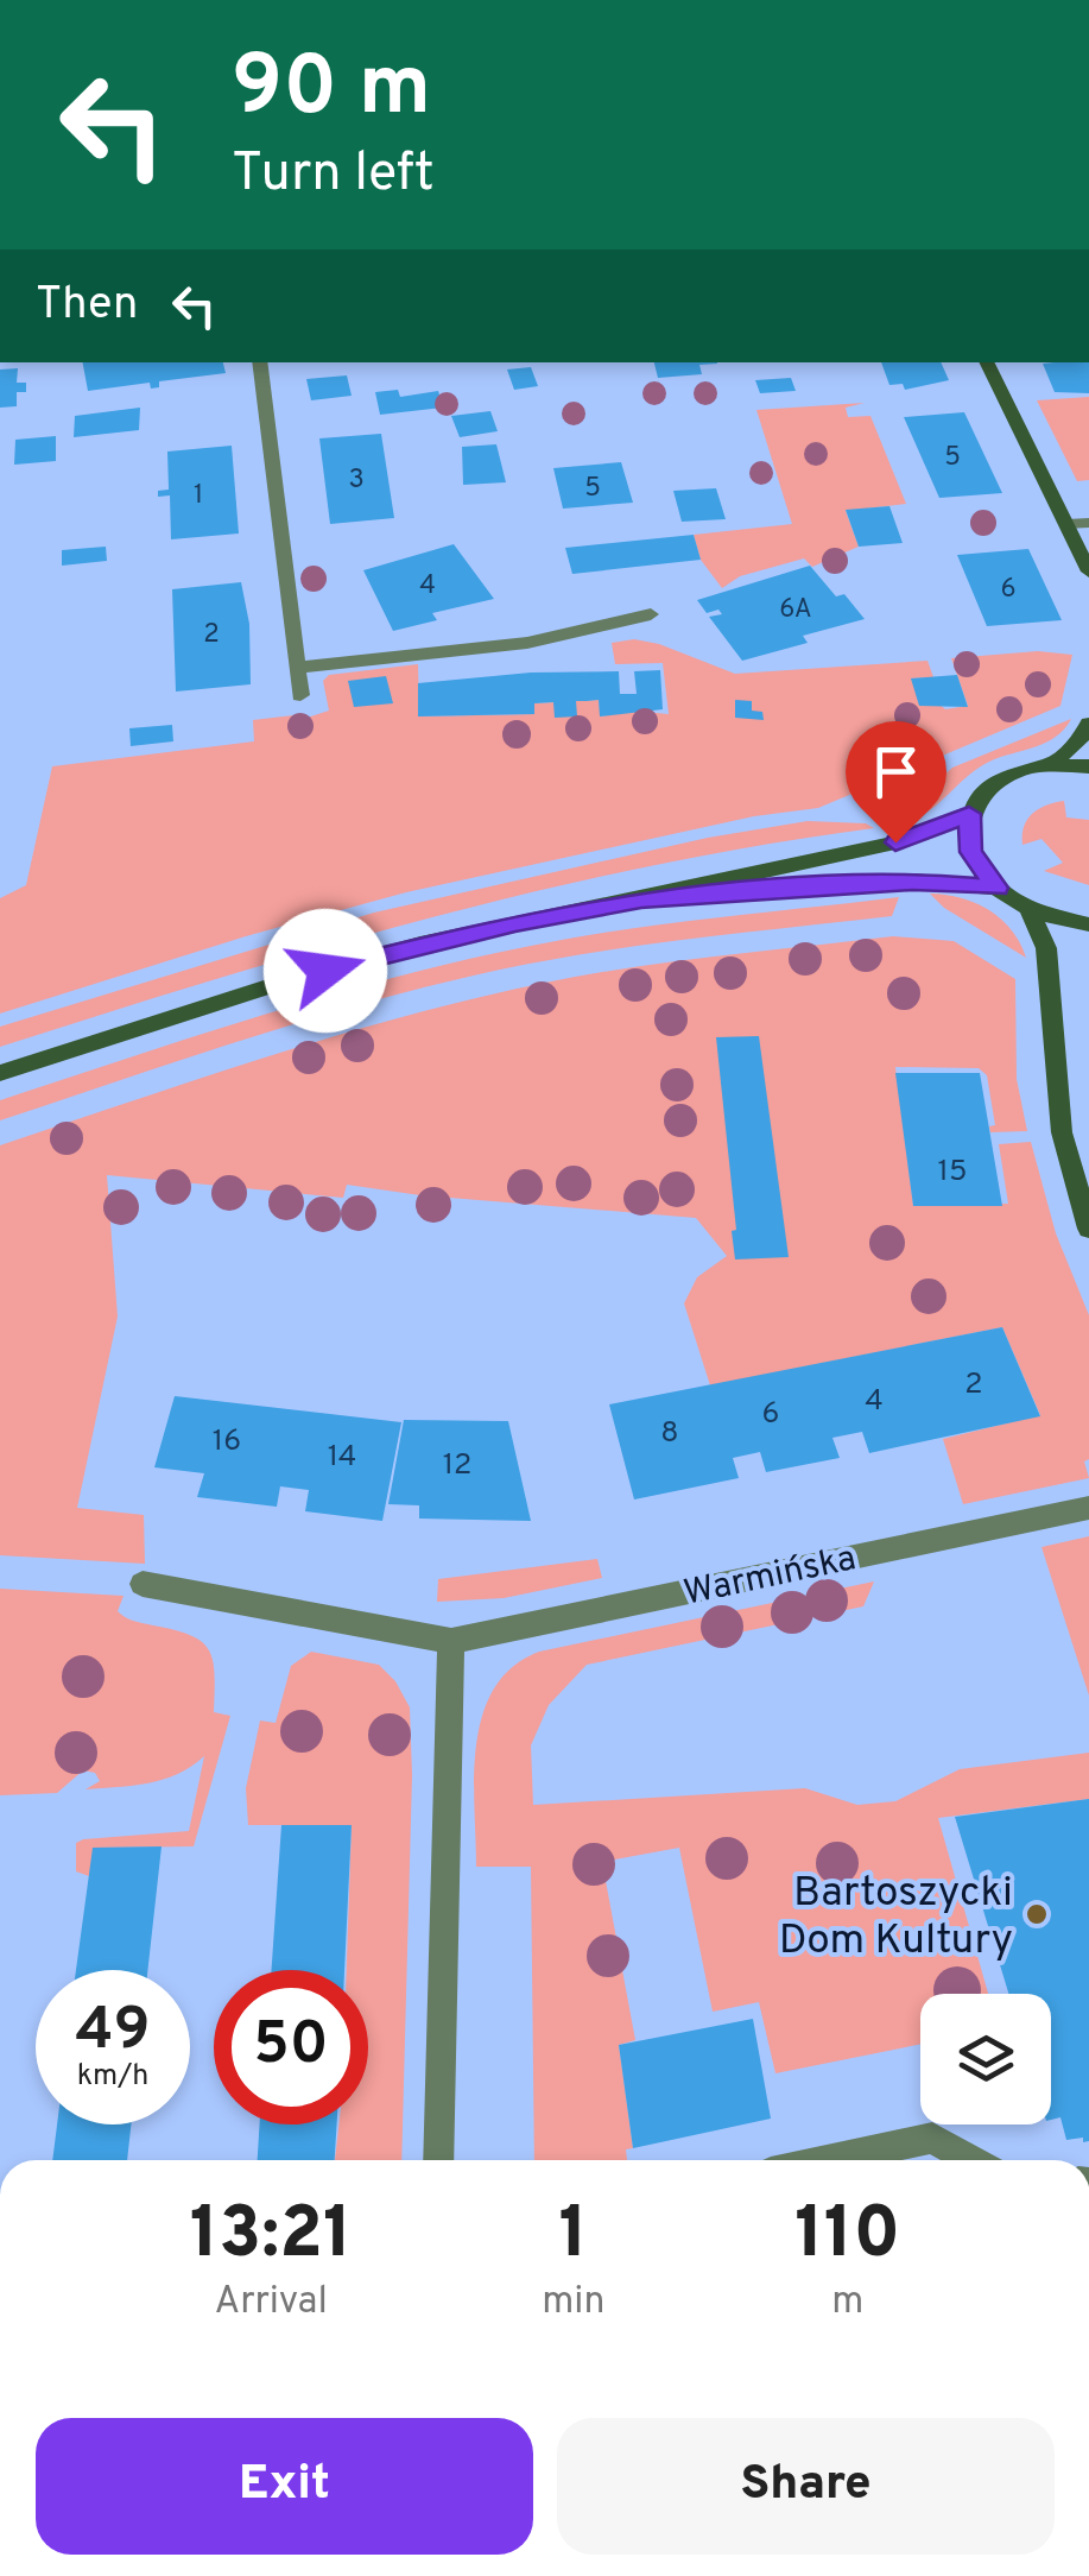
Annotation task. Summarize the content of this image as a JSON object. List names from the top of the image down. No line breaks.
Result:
{"streets":{"street":["Warmińska"]},"places":["Bartoszycki Dom Kultury"],"house_numbers":["5","3","5","1","4","6","6A","2","15","2","4","6","8","16","14","12"],"page":{"turn":["90 m","Turn left"],"then":"Then","speed":"49 km/h","limit":"50","eta":["13:21","Arrival","1","min","110","m"],"buttons":["Exit","Share"]}}
